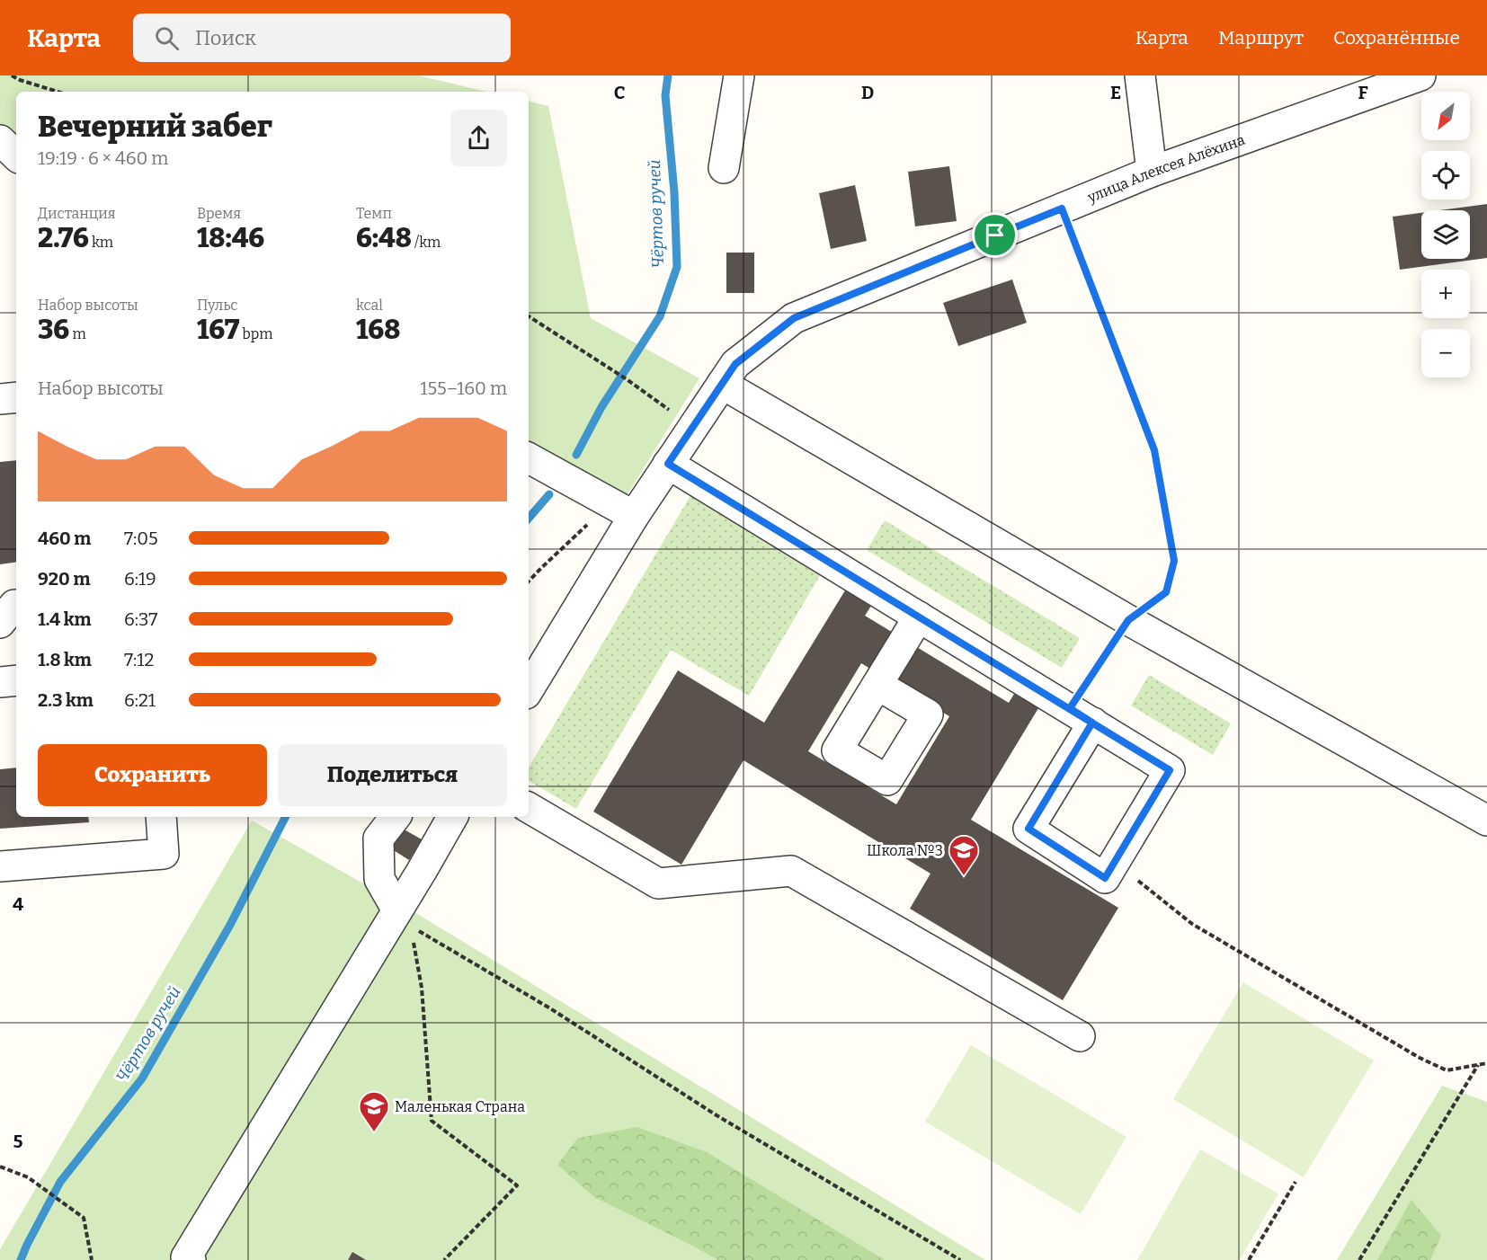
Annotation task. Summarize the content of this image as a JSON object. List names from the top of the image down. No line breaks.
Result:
{"streets":{"street":["улица Алексея Алёхина"]},"water":["Чёртов ручей"],"places":{"school or university":["Школа №3","Маленькая Страна"]},"north":"bottom left","page":{"header":"Карта","search":"Поиск","nav":["Карта","Маршрут","Сохранённые"],"map_buttons":["+","−"],"heading":["Вечерний забег","19:19 · 6 × 460 m"],"stats":[["Дистанция","2.76 km"],["Время","18:46"],["Темп","6:48 /km"],["Набор высоты","36 m"],["Пульс","167 bpm"],["kcal","168"]],"chart":["Набор высоты","155–160 m"],"list":[{"name":"460 m","note":"7:05"},{"name":"920 m","note":"6:19"},{"name":"1.4 km","note":"6:37"},{"name":"1.8 km","note":"7:12"},{"name":"2.3 km","note":"6:21"}],"buttons":["Сохранить","Поделиться"]},"grid":{"columns":["C","D","E","F"],"rows":["4","5"]}}
